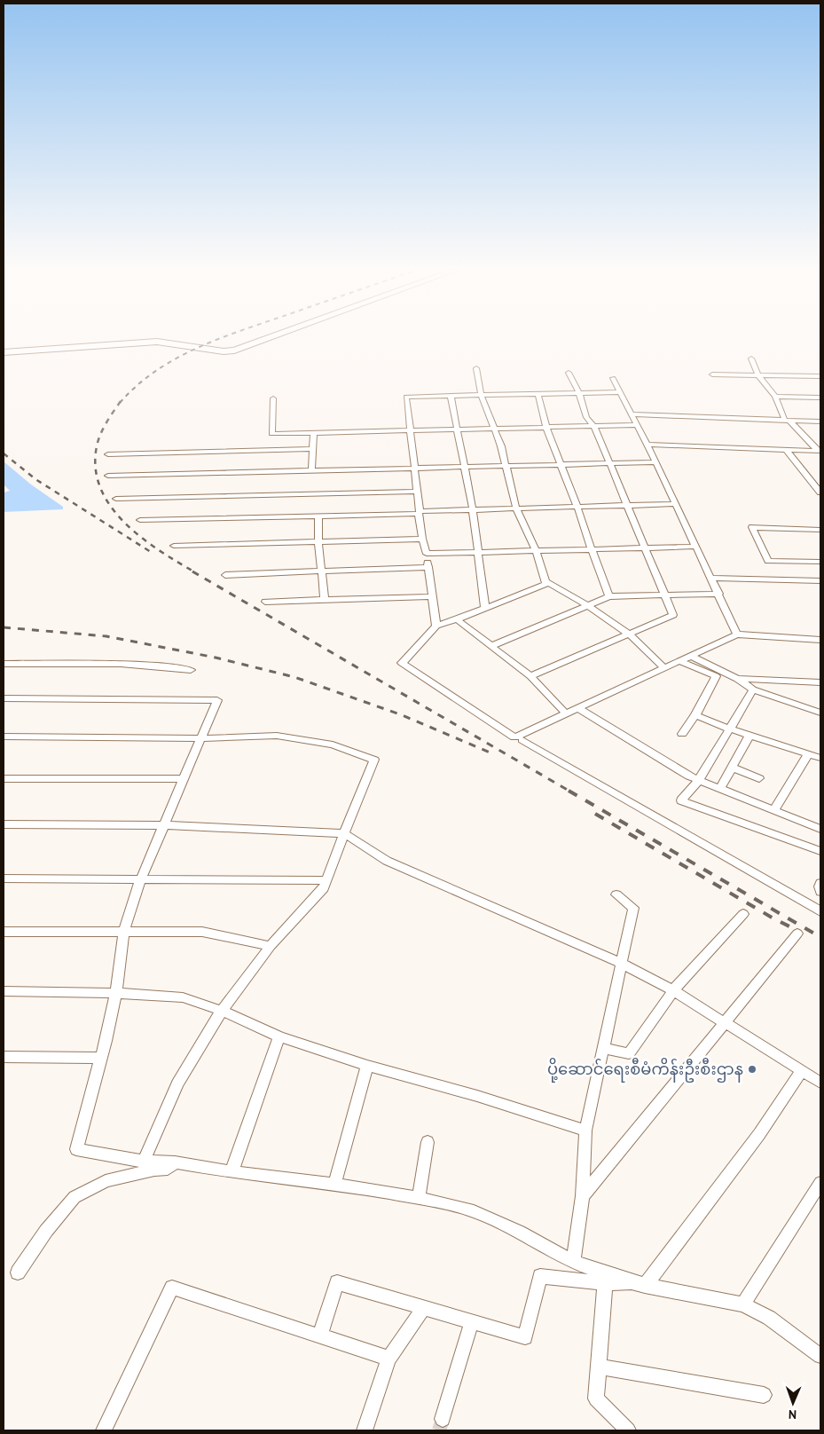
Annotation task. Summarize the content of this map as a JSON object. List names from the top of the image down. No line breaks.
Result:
{"places":["ပို့ဆောင်ရေးစီမံကိန်းဦးစီးဌာန"],"north":"bottom"}
